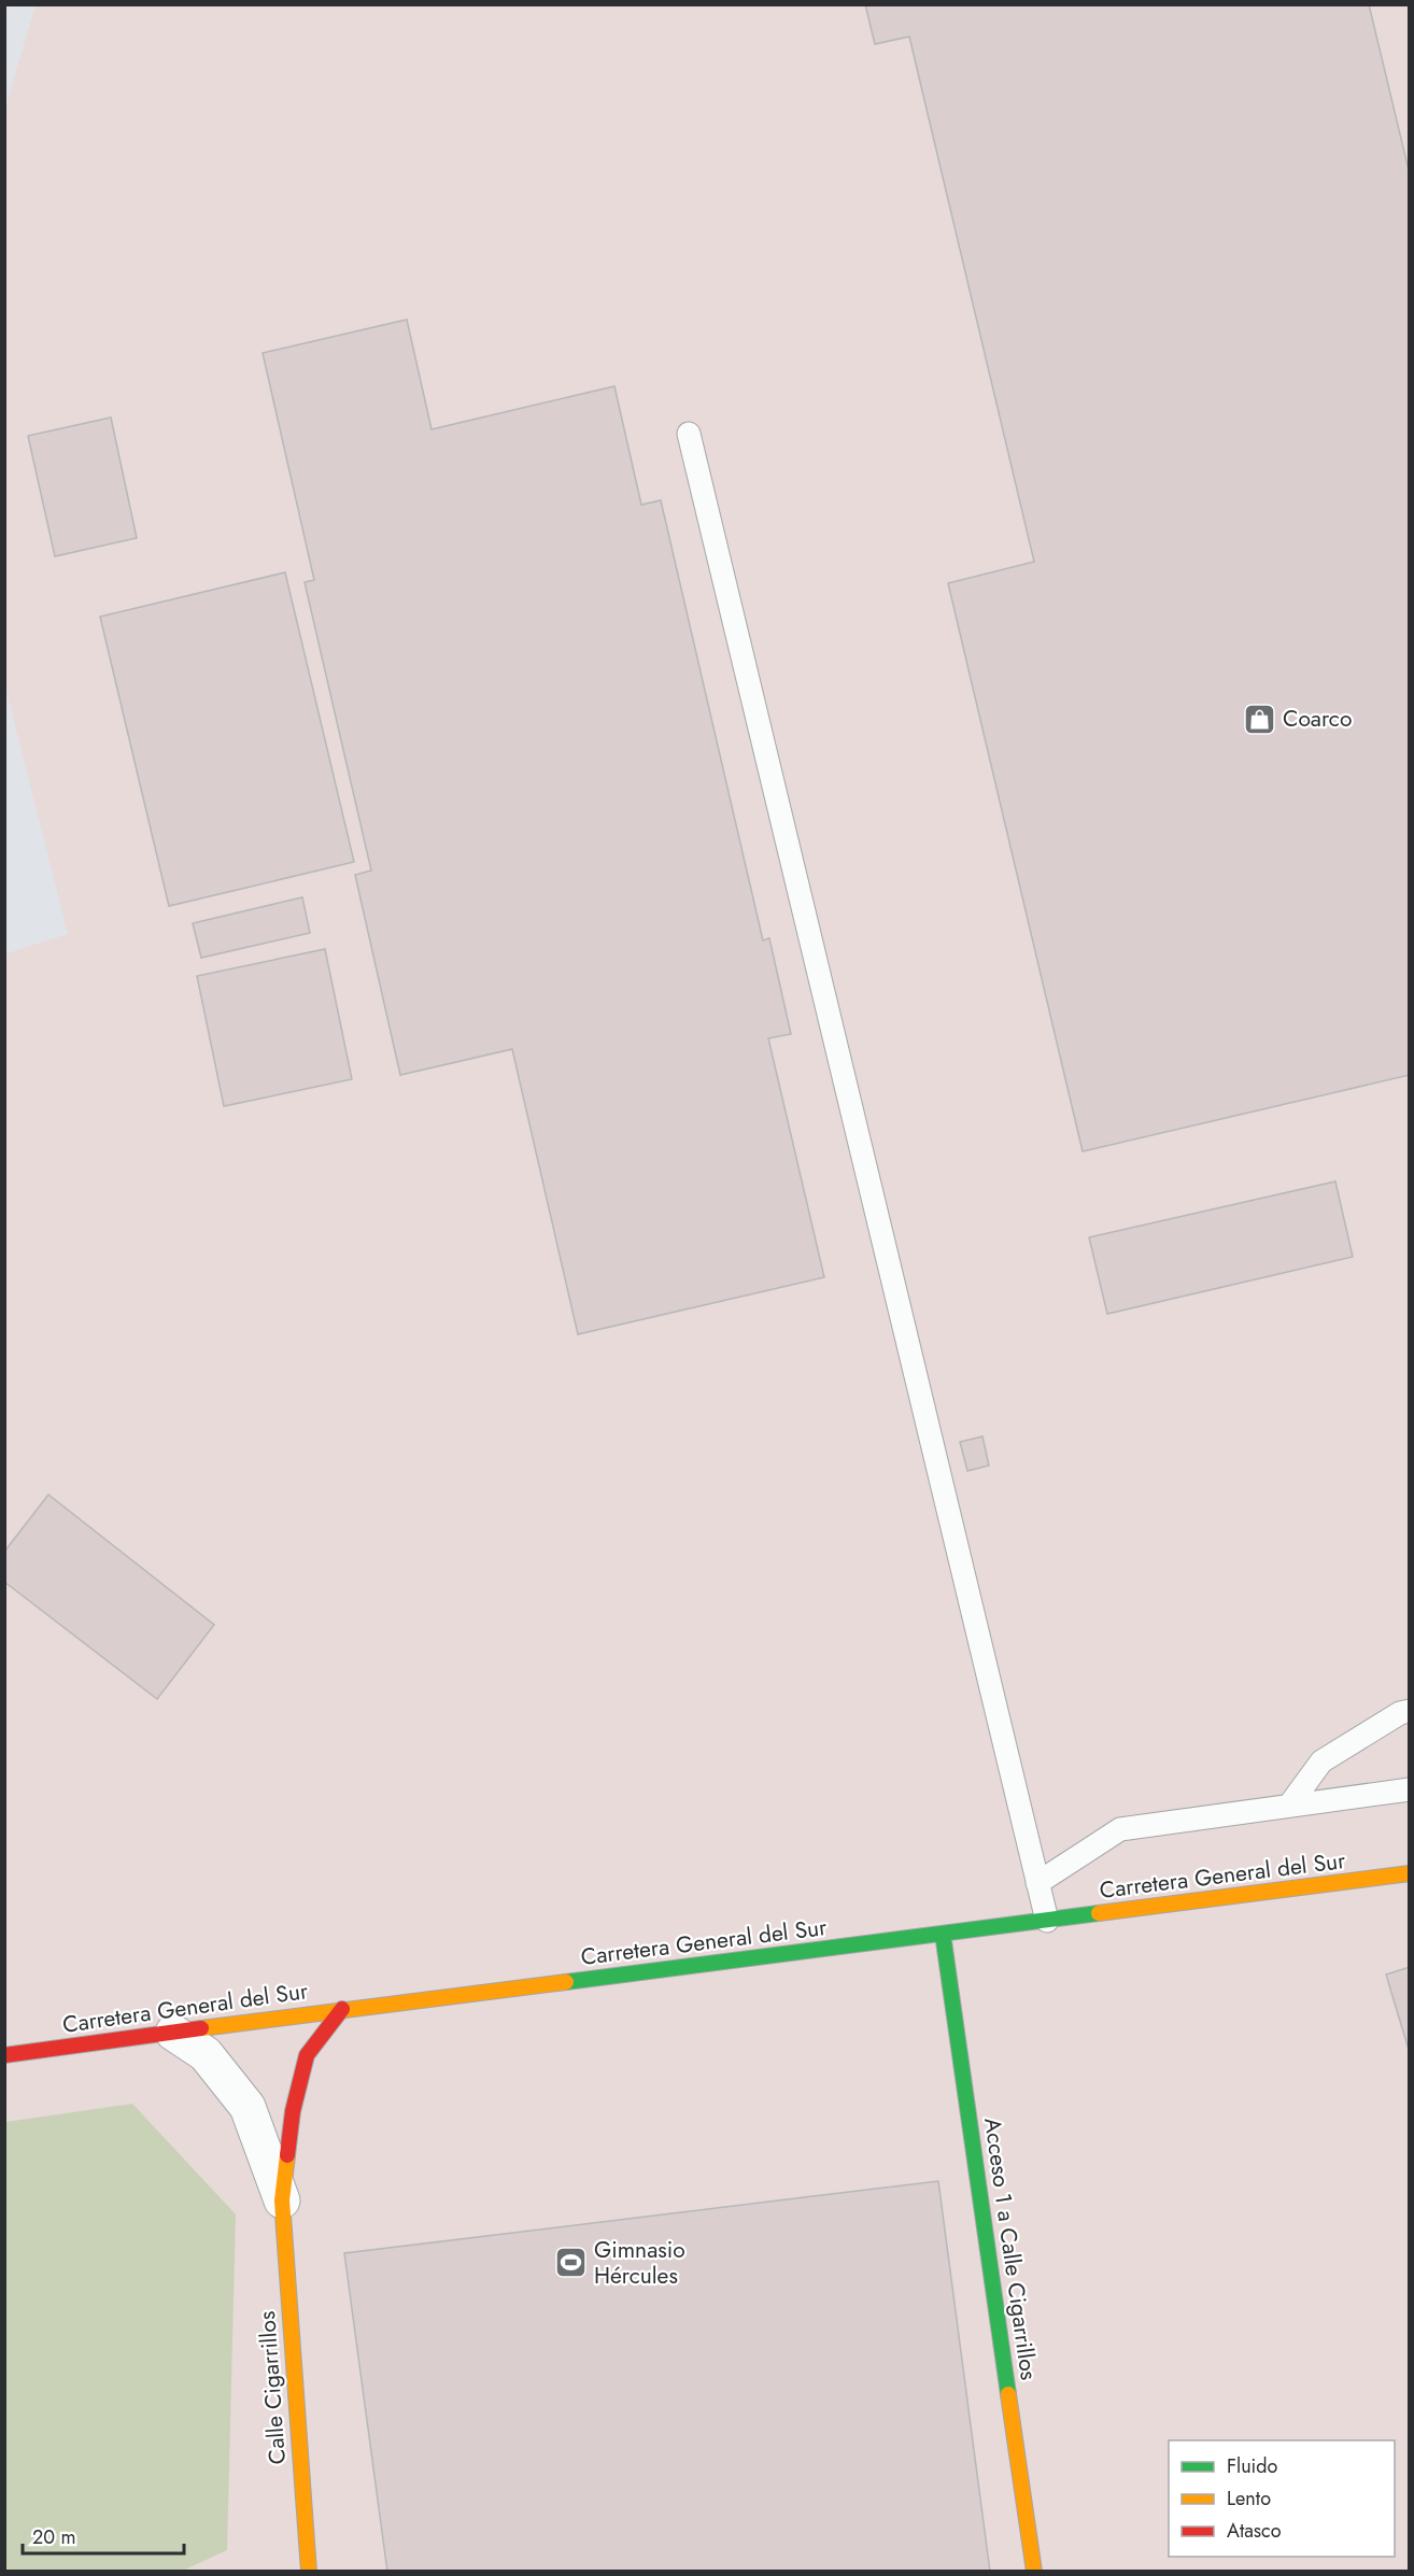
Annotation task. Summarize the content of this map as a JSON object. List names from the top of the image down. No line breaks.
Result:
{"streets":{"main road":["Carretera General del Sur","Acceso 1 a Calle Cigarrillos","Calle Cigarrillos"]},"crossings":[["Carretera General del Sur","Acceso 1 a Calle Cigarrillos"],["Carretera General del Sur","Calle Cigarrillos"]],"places":{"shop":["Coarco"],"sports":["Gimnasio Hércules"]},"legend":["Fluido","Lento","Atasco"],"scale_bar":"20 m"}
